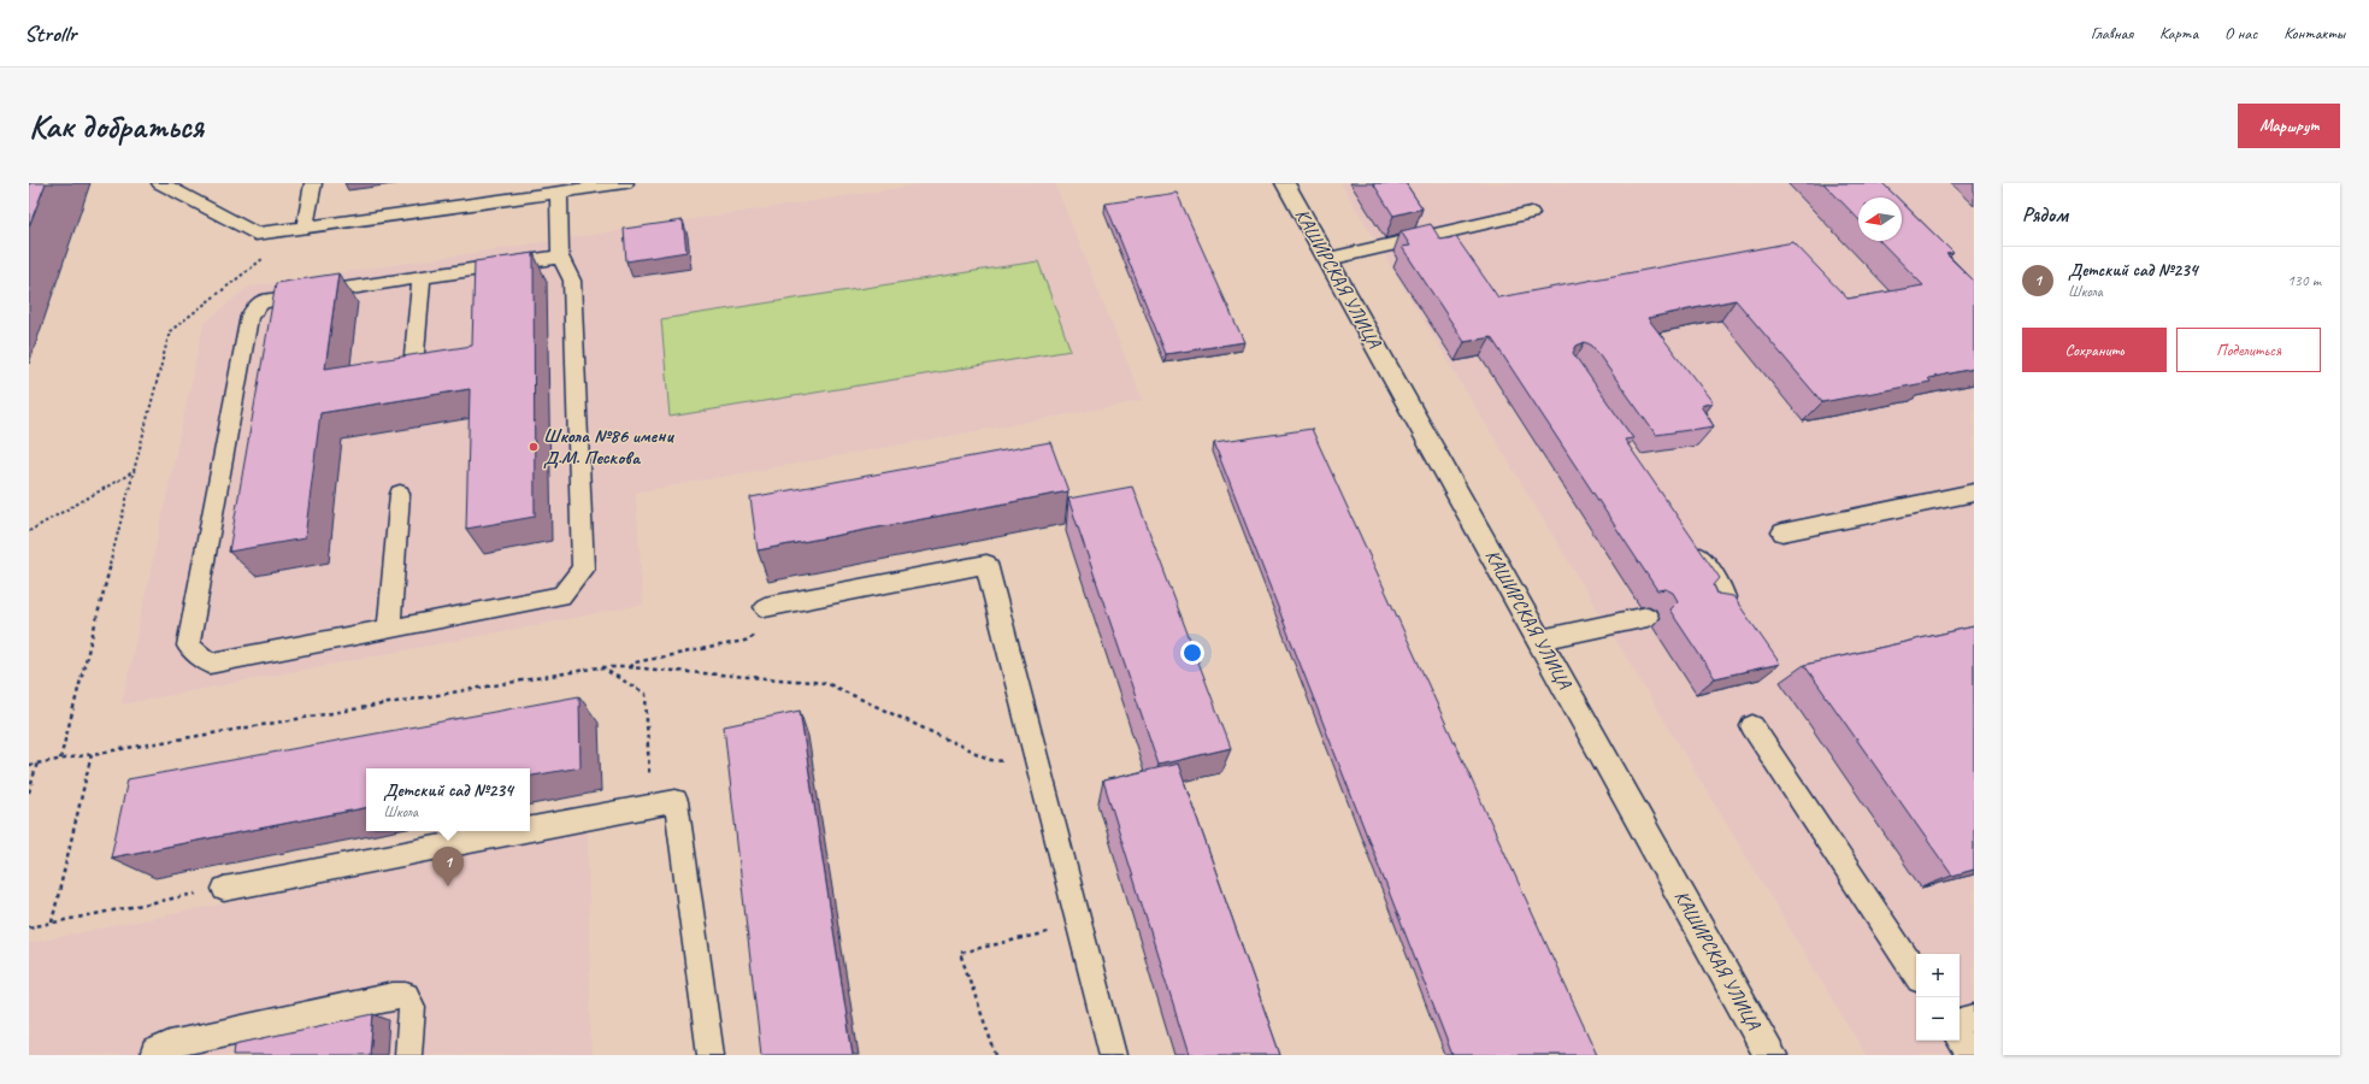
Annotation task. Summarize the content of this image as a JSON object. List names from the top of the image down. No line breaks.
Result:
{"streets":{"main road":["КАШИРСКАЯ УЛИЦА"]},"places":["Школа №86 имени Д.М. Пескова"],"north":"left","page":{"header":"Strollr","nav":["Главная","Карта","О нас","Контакты"],"buttons":["Маршрут",["Сохранить","Поделиться"]],"title":"Как добраться","heading":"Рядом","list":[{"mark":"1","name":"Детский сад №234","note":"Школа","value":"130 m"}],"popup":["Детский сад №234","Школа"],"pins":"1","map_buttons":["+","−"]}}
